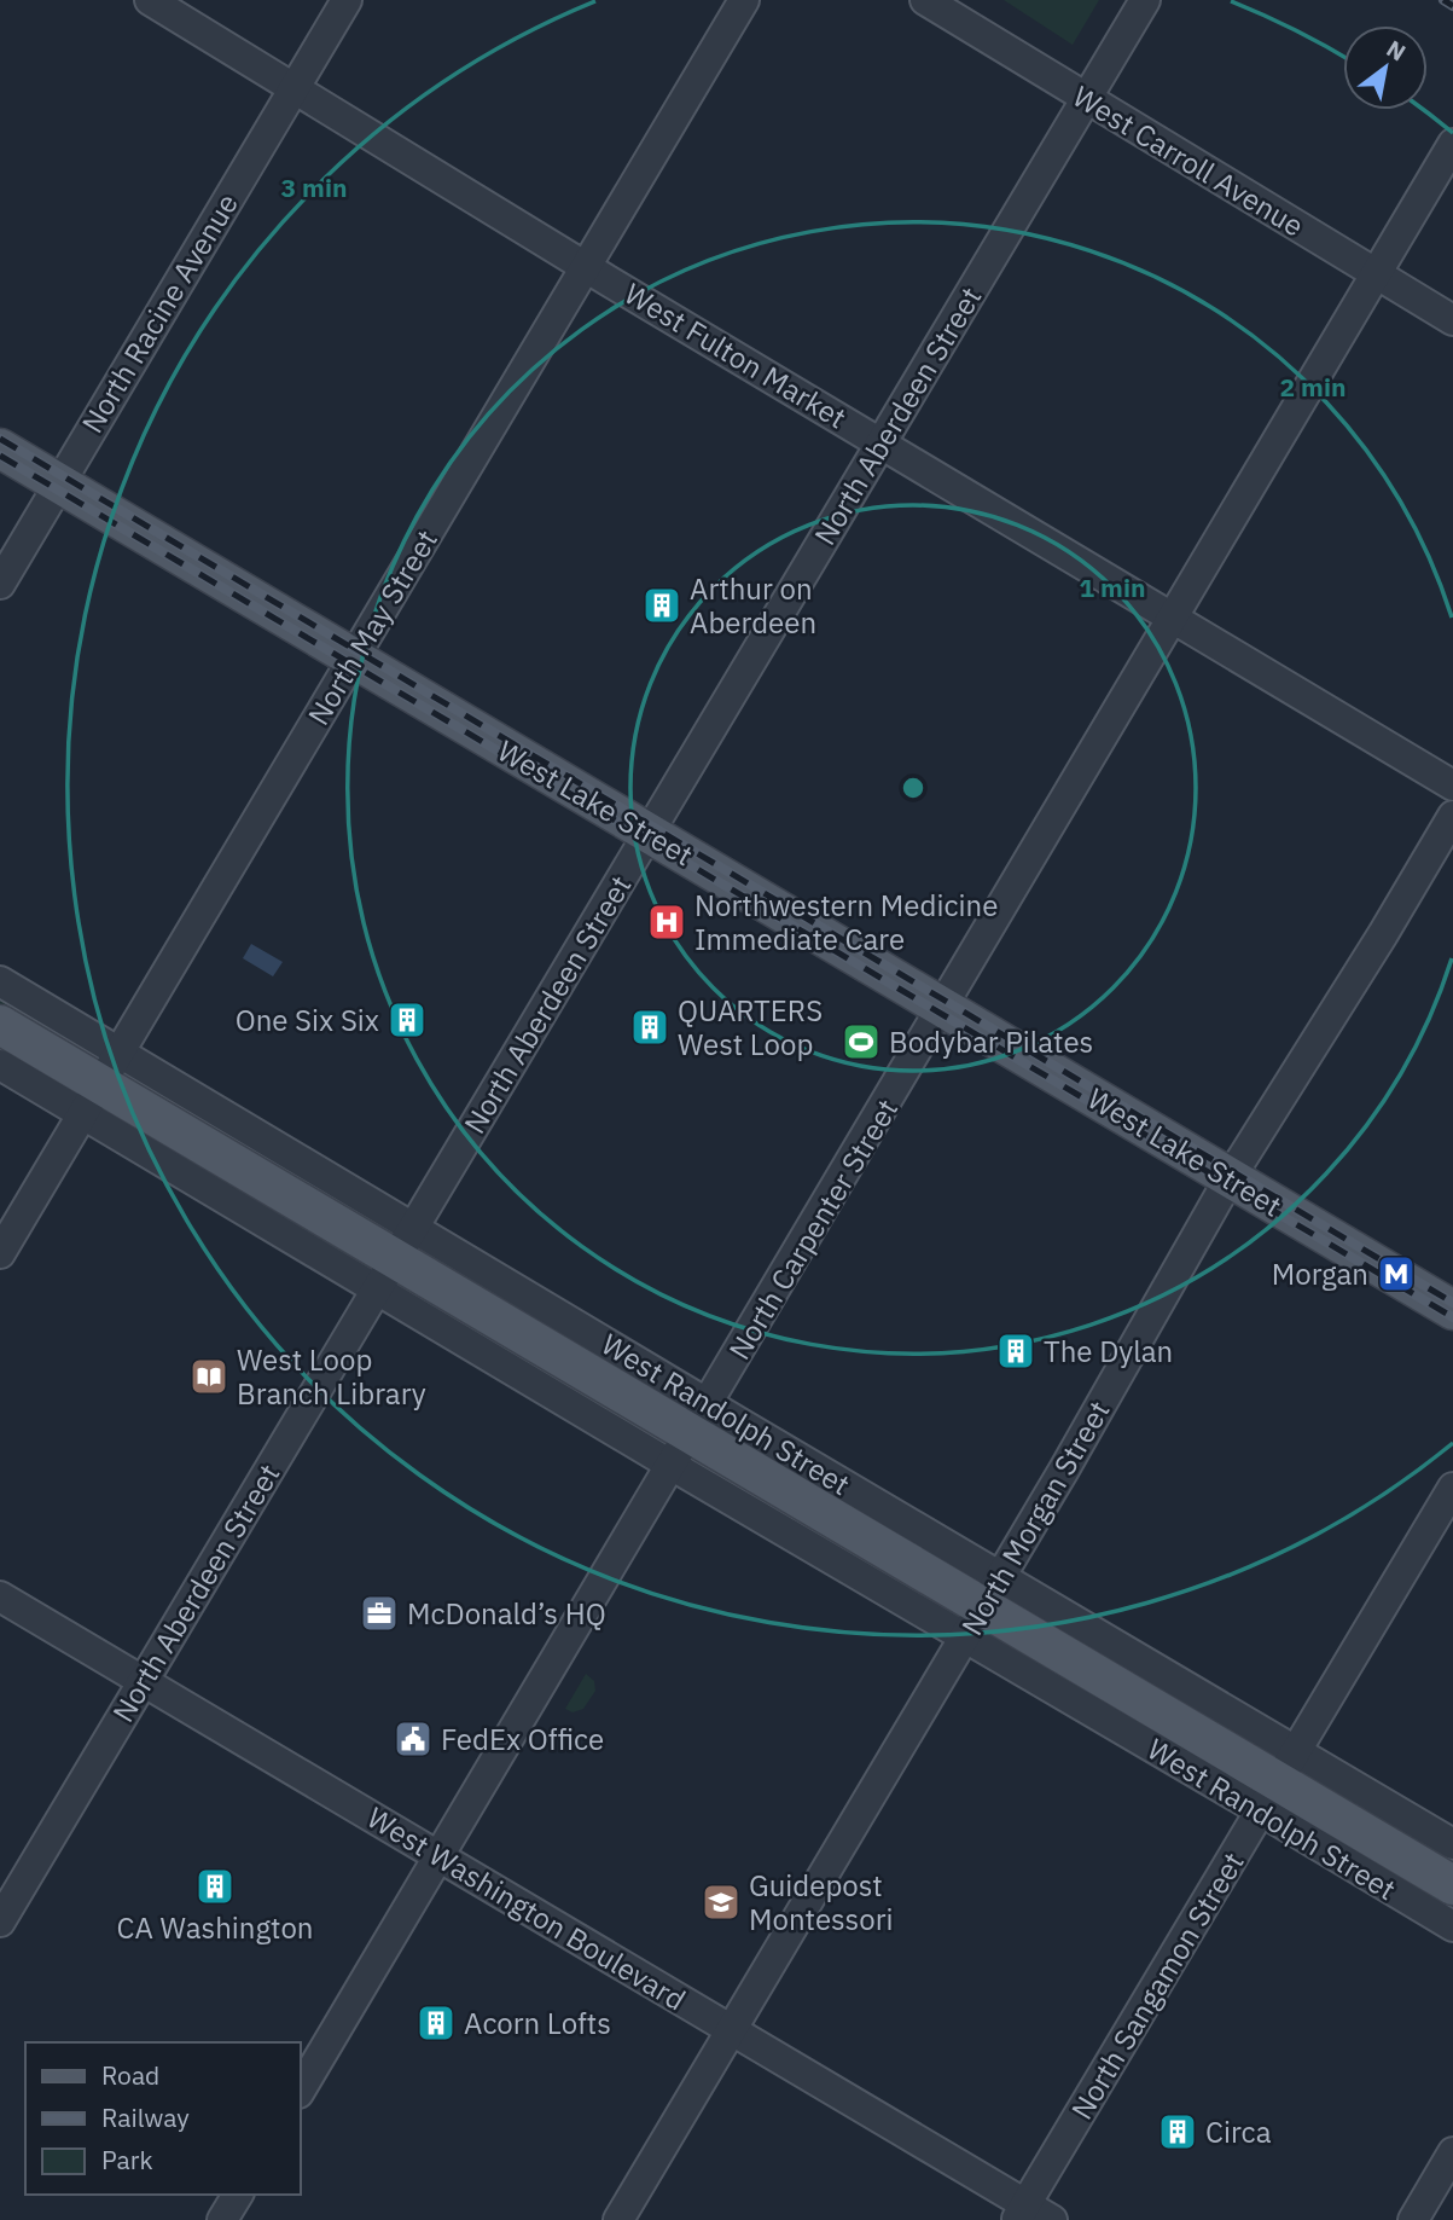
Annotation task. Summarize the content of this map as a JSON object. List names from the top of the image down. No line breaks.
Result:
{"streets":{"main road":["West Lake Street","West Randolph Street"],"street":["West Carroll Avenue","North Racine Avenue","West Fulton Market","North Aberdeen Street","North May Street","North Carpenter Street","North Morgan Street","West Washington Boulevard","North Sangamon Street"]},"crossings":[["West Carroll Avenue","North Aberdeen Street"],["West Carroll Avenue","North Carpenter Street"],["North Racine Avenue","West Fulton Market"],["North Racine Avenue","West Lake Street"],["West Fulton Market","North Aberdeen Street"],["West Fulton Market","North May Street"],["West Fulton Market","North Carpenter Street"],["North Aberdeen Street","West Lake Street"],["North Aberdeen Street","West Randolph Street"],["North Aberdeen Street","West Washington Boulevard"],["North May Street","West Lake Street"],["North May Street","West Randolph Street"],["West Lake Street","North Carpenter Street"],["West Lake Street","North Morgan Street"],["North Carpenter Street","West Randolph Street"],["North Carpenter Street","West Washington Boulevard"],["West Randolph Street","North Morgan Street"],["West Randolph Street","North Sangamon Street"],["North Morgan Street","West Washington Boulevard"],["West Washington Boulevard","North Sangamon Street"]],"places":{"building":["Arthur on Aberdeen","One Six Six","QUARTERS West Loop","The Dylan","CA Washington","Acorn Lofts","Circa"],"hospital":["Northwestern Medicine Immediate Care"],"sports":["Bodybar Pilates"],"metro station":["Morgan"],"library":["West Loop Branch Library"],"office":["McDonald’s HQ"],"public building":["FedEx Office"],"school or university":["Guidepost Montessori"]},"legend":["Road","Railway","Park"],"north":"top right","rings":["3 min","2 min","1 min"]}
